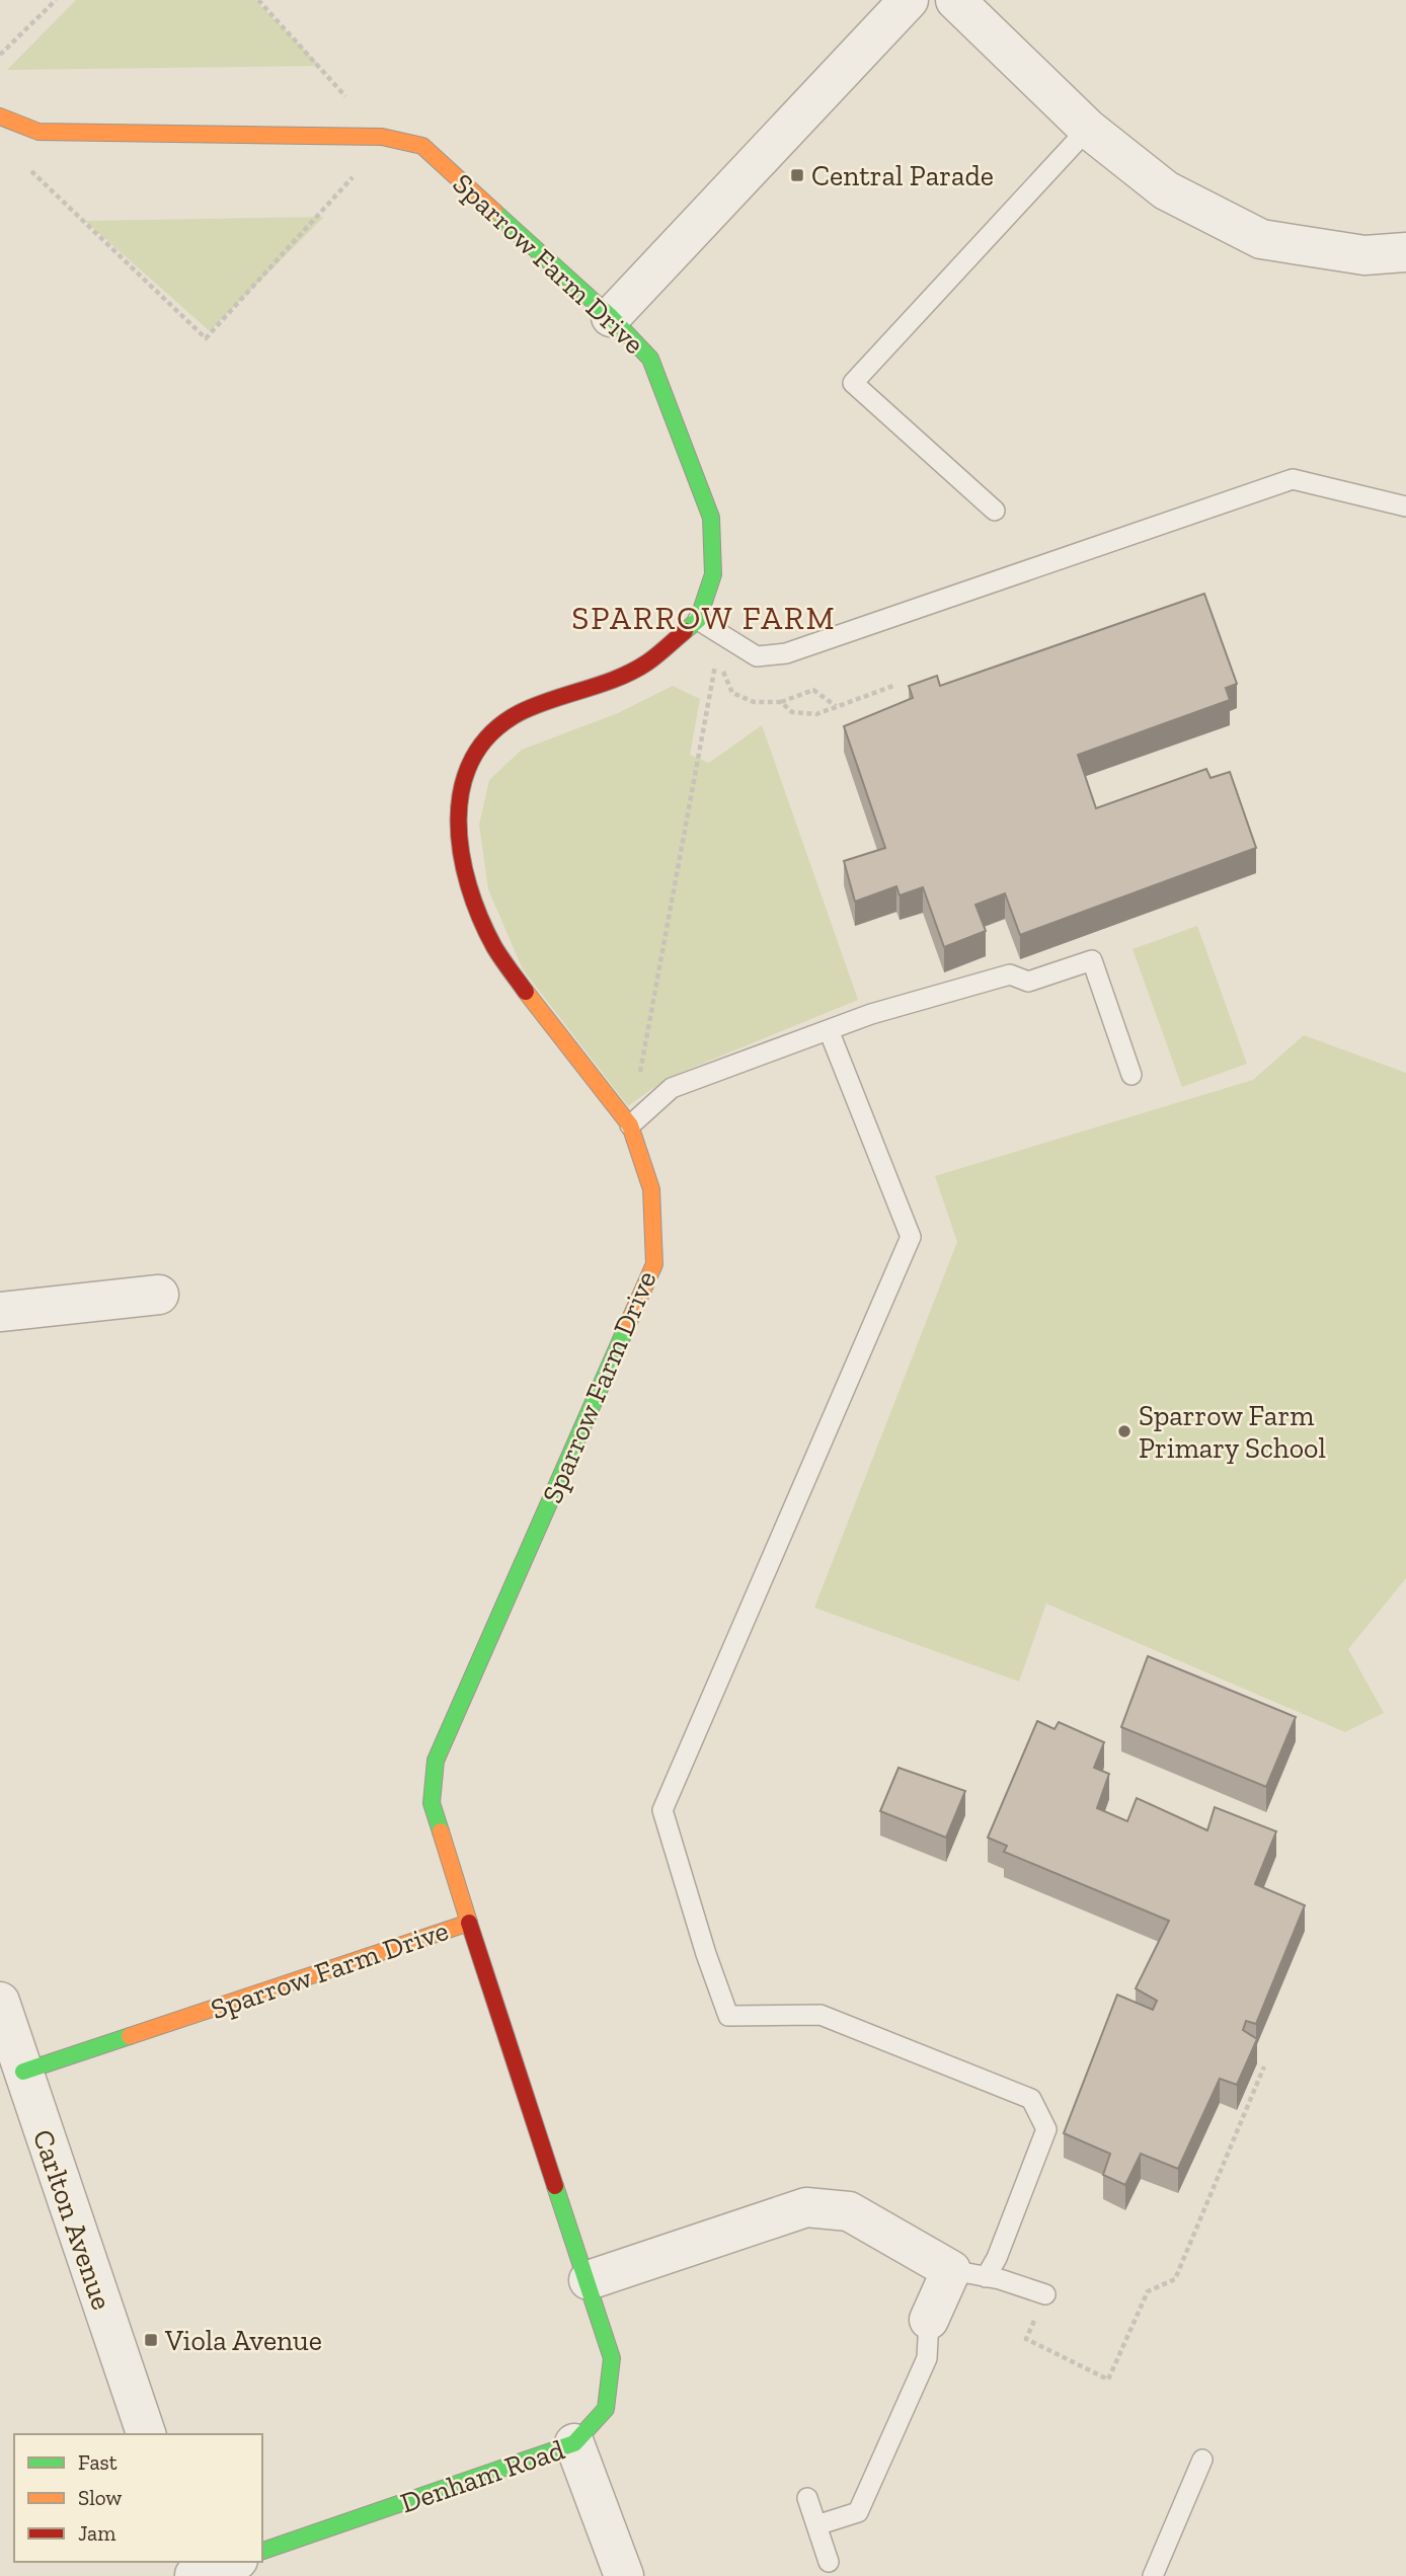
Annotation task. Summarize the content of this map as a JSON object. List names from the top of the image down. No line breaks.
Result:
{"streets":{"street":["Sparrow Farm Drive","Carlton Avenue","Denham Road"]},"crossings":[["Sparrow Farm Drive","Carlton Avenue"],["Sparrow Farm Drive","Denham Road"]],"districts":["SPARROW FARM"],"places":{"transit":["Central Parade","Viola Avenue"],"other":["Sparrow Farm Primary School"]},"legend":["Fast","Slow","Jam"]}
